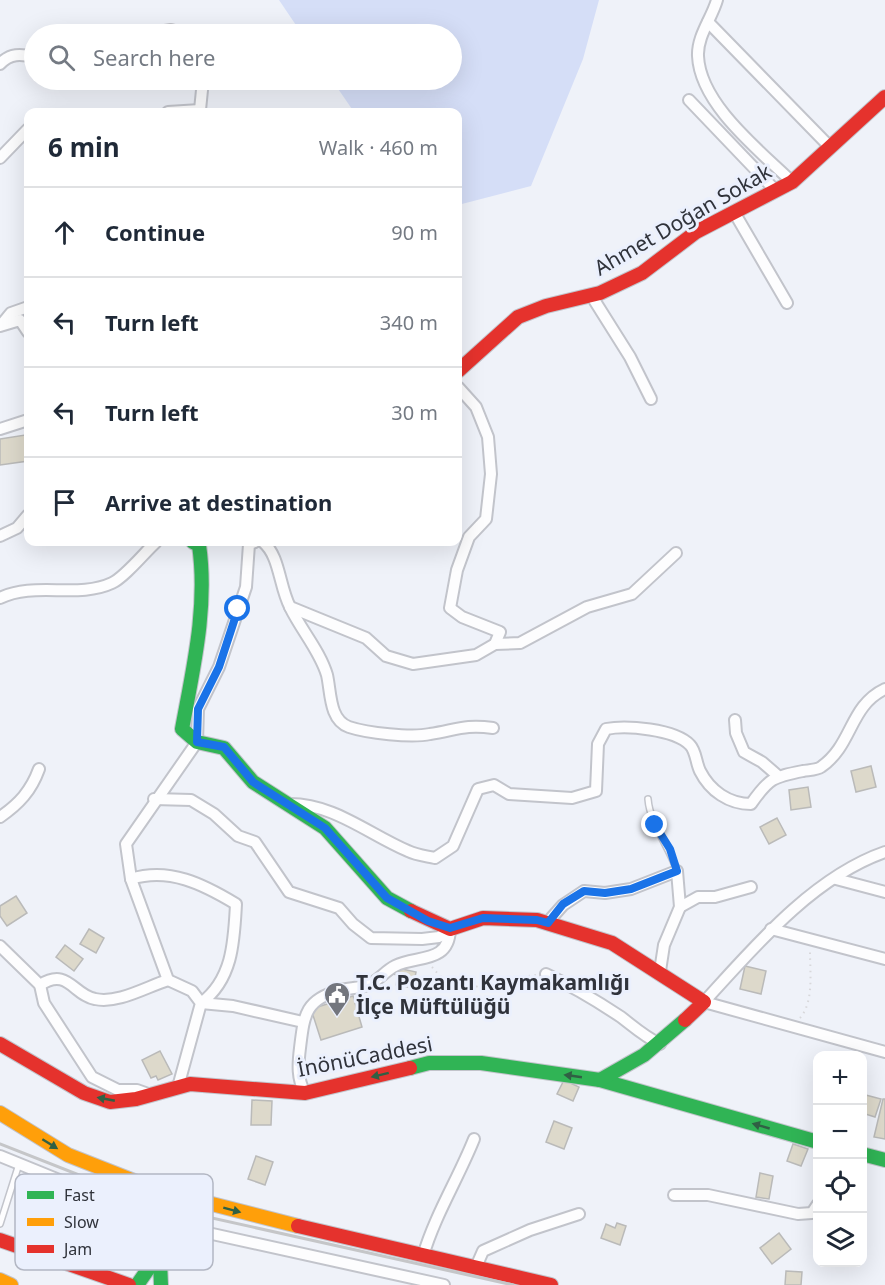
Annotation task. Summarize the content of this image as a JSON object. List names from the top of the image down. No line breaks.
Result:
{"streets":{"main road":["Ahmet Doğan Sokak","İnönüCaddesi"]},"one_way":["İnönüCaddesi"],"places":{"public building":["T.C. Pozantı Kaymakamlığı İlçe Müftülüğü"]},"legend":["Fast","Slow","Jam"],"page":{"search":"Search here","heading":["6 min","Walk · 460 m"],"list":[["Continue","90 m"],["Turn left","340 m"],["Turn left","30 m"],"Arrive at destination"],"map_buttons":["+","−"]}}
